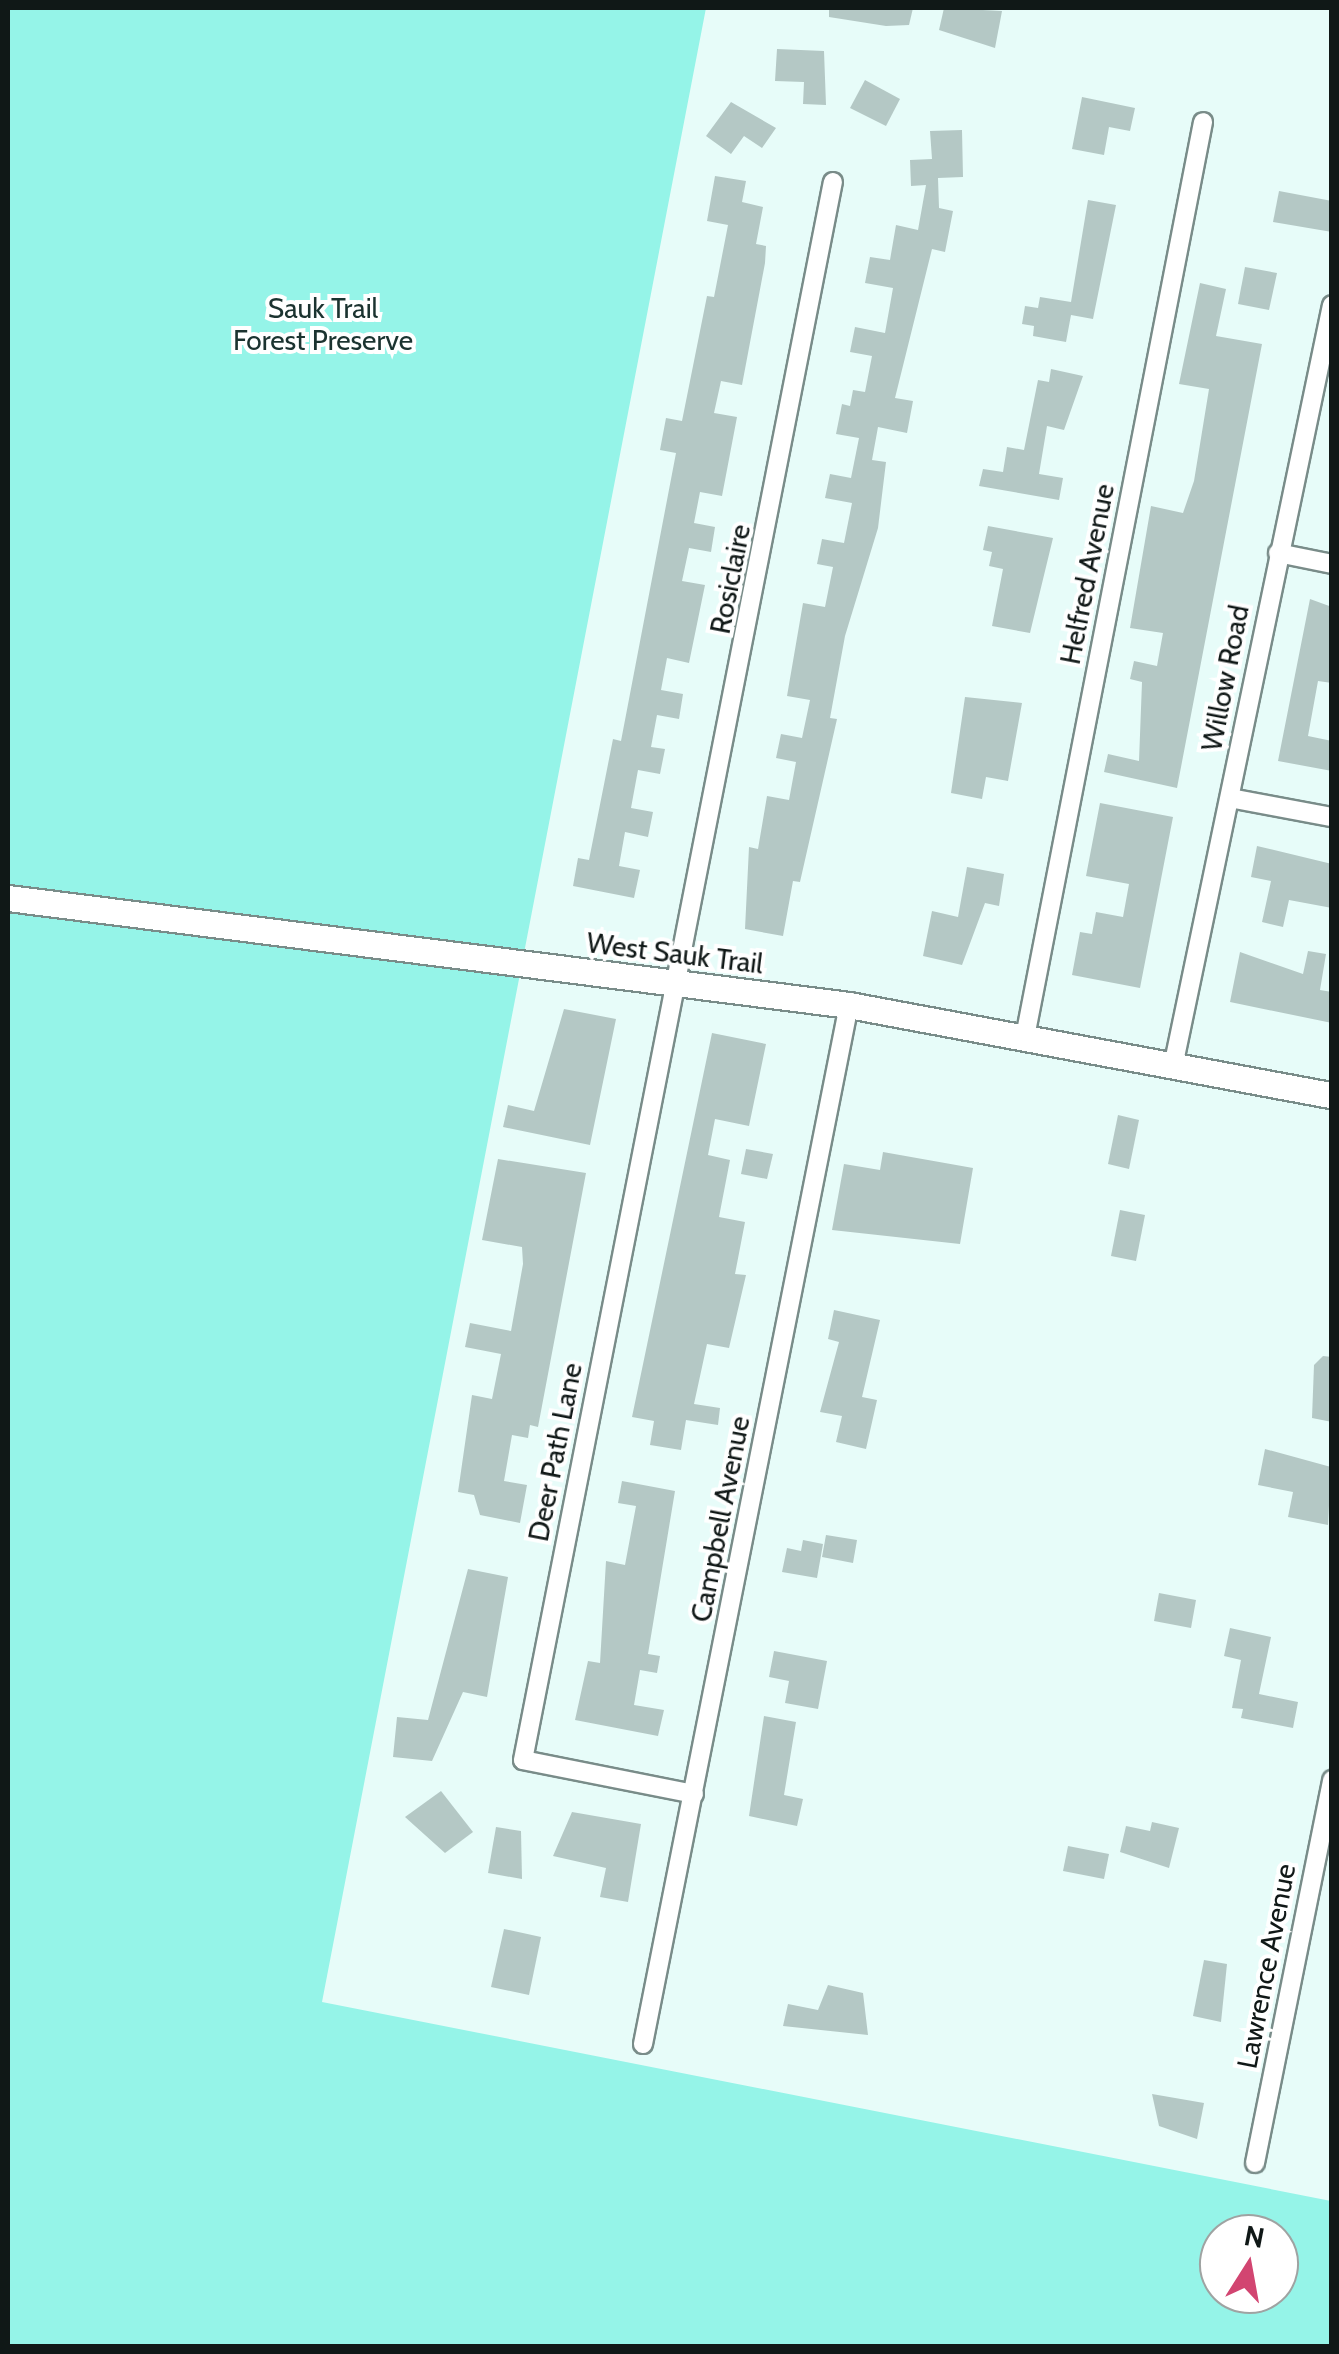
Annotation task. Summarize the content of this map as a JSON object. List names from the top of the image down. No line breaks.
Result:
{"streets":{"main road":["West Sauk Trail"],"street":["Helfred Avenue","Rosiclaire","Willow Road","Deer Path Lane","Campbell Avenue","Lawrence Avenue"]},"crossings":[["Helfred Avenue","West Sauk Trail"],["Rosiclaire","West Sauk Trail"],["Rosiclaire","Deer Path Lane"],["Willow Road","West Sauk Trail"],["West Sauk Trail","Deer Path Lane"],["West Sauk Trail","Campbell Avenue"],["Deer Path Lane","Campbell Avenue"]],"parks":["Sauk Trail Forest Preserve"],"north":"top"}
